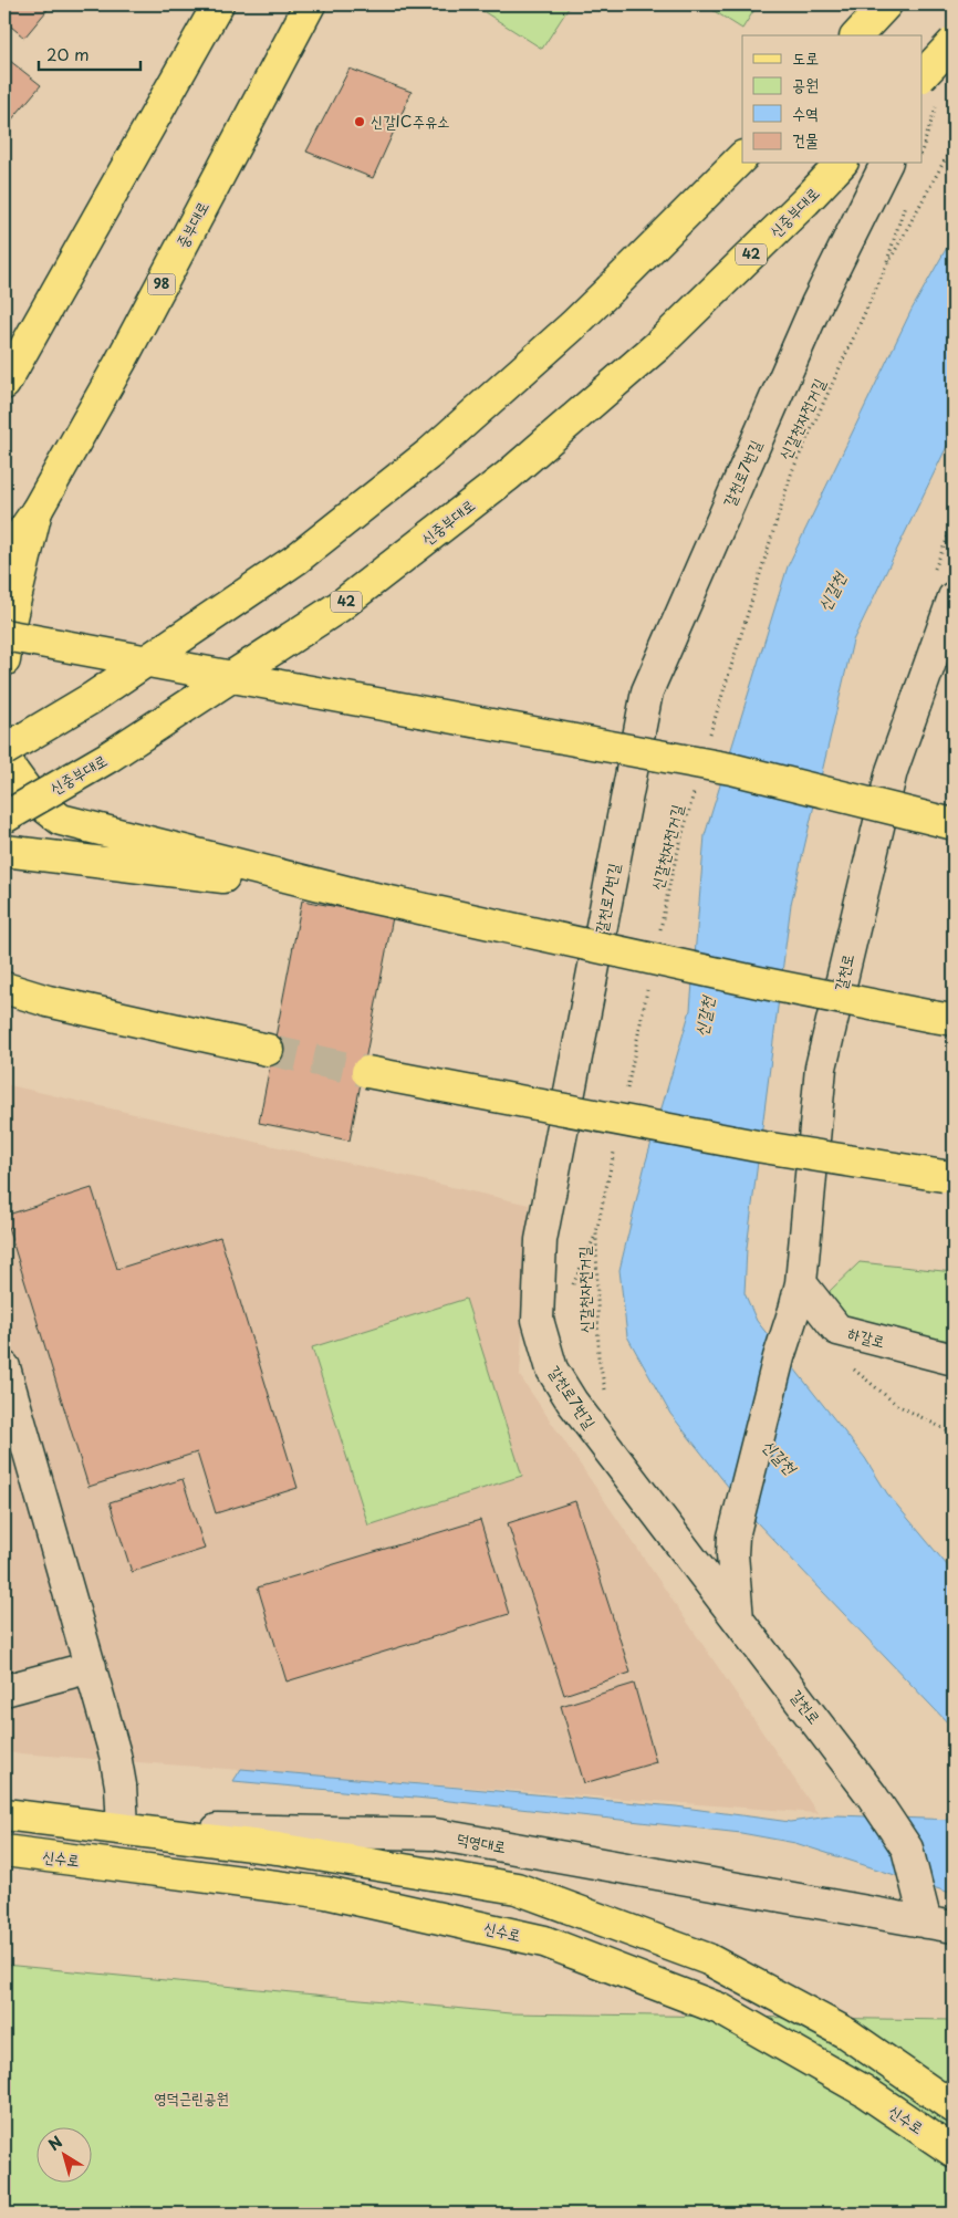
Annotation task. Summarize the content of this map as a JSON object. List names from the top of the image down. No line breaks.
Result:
{"streets":{"main road":["신중부대로","중부대로","42","98","신수로"],"street":["갈천로7번길","갈천로","하갈로","덕영대로"],"path":["신갈천자전거길"]},"crossings":[["갈천로7번길","갈천로"],["갈천로","하갈로"],["갈천로","덕영대로"]],"water":["신갈천"],"parks":["영덕근린공원"],"places":["신갈IC주유소"],"legend":["도로","공원","수역","건물"],"scale_bar":"20 m","north":"top left"}
